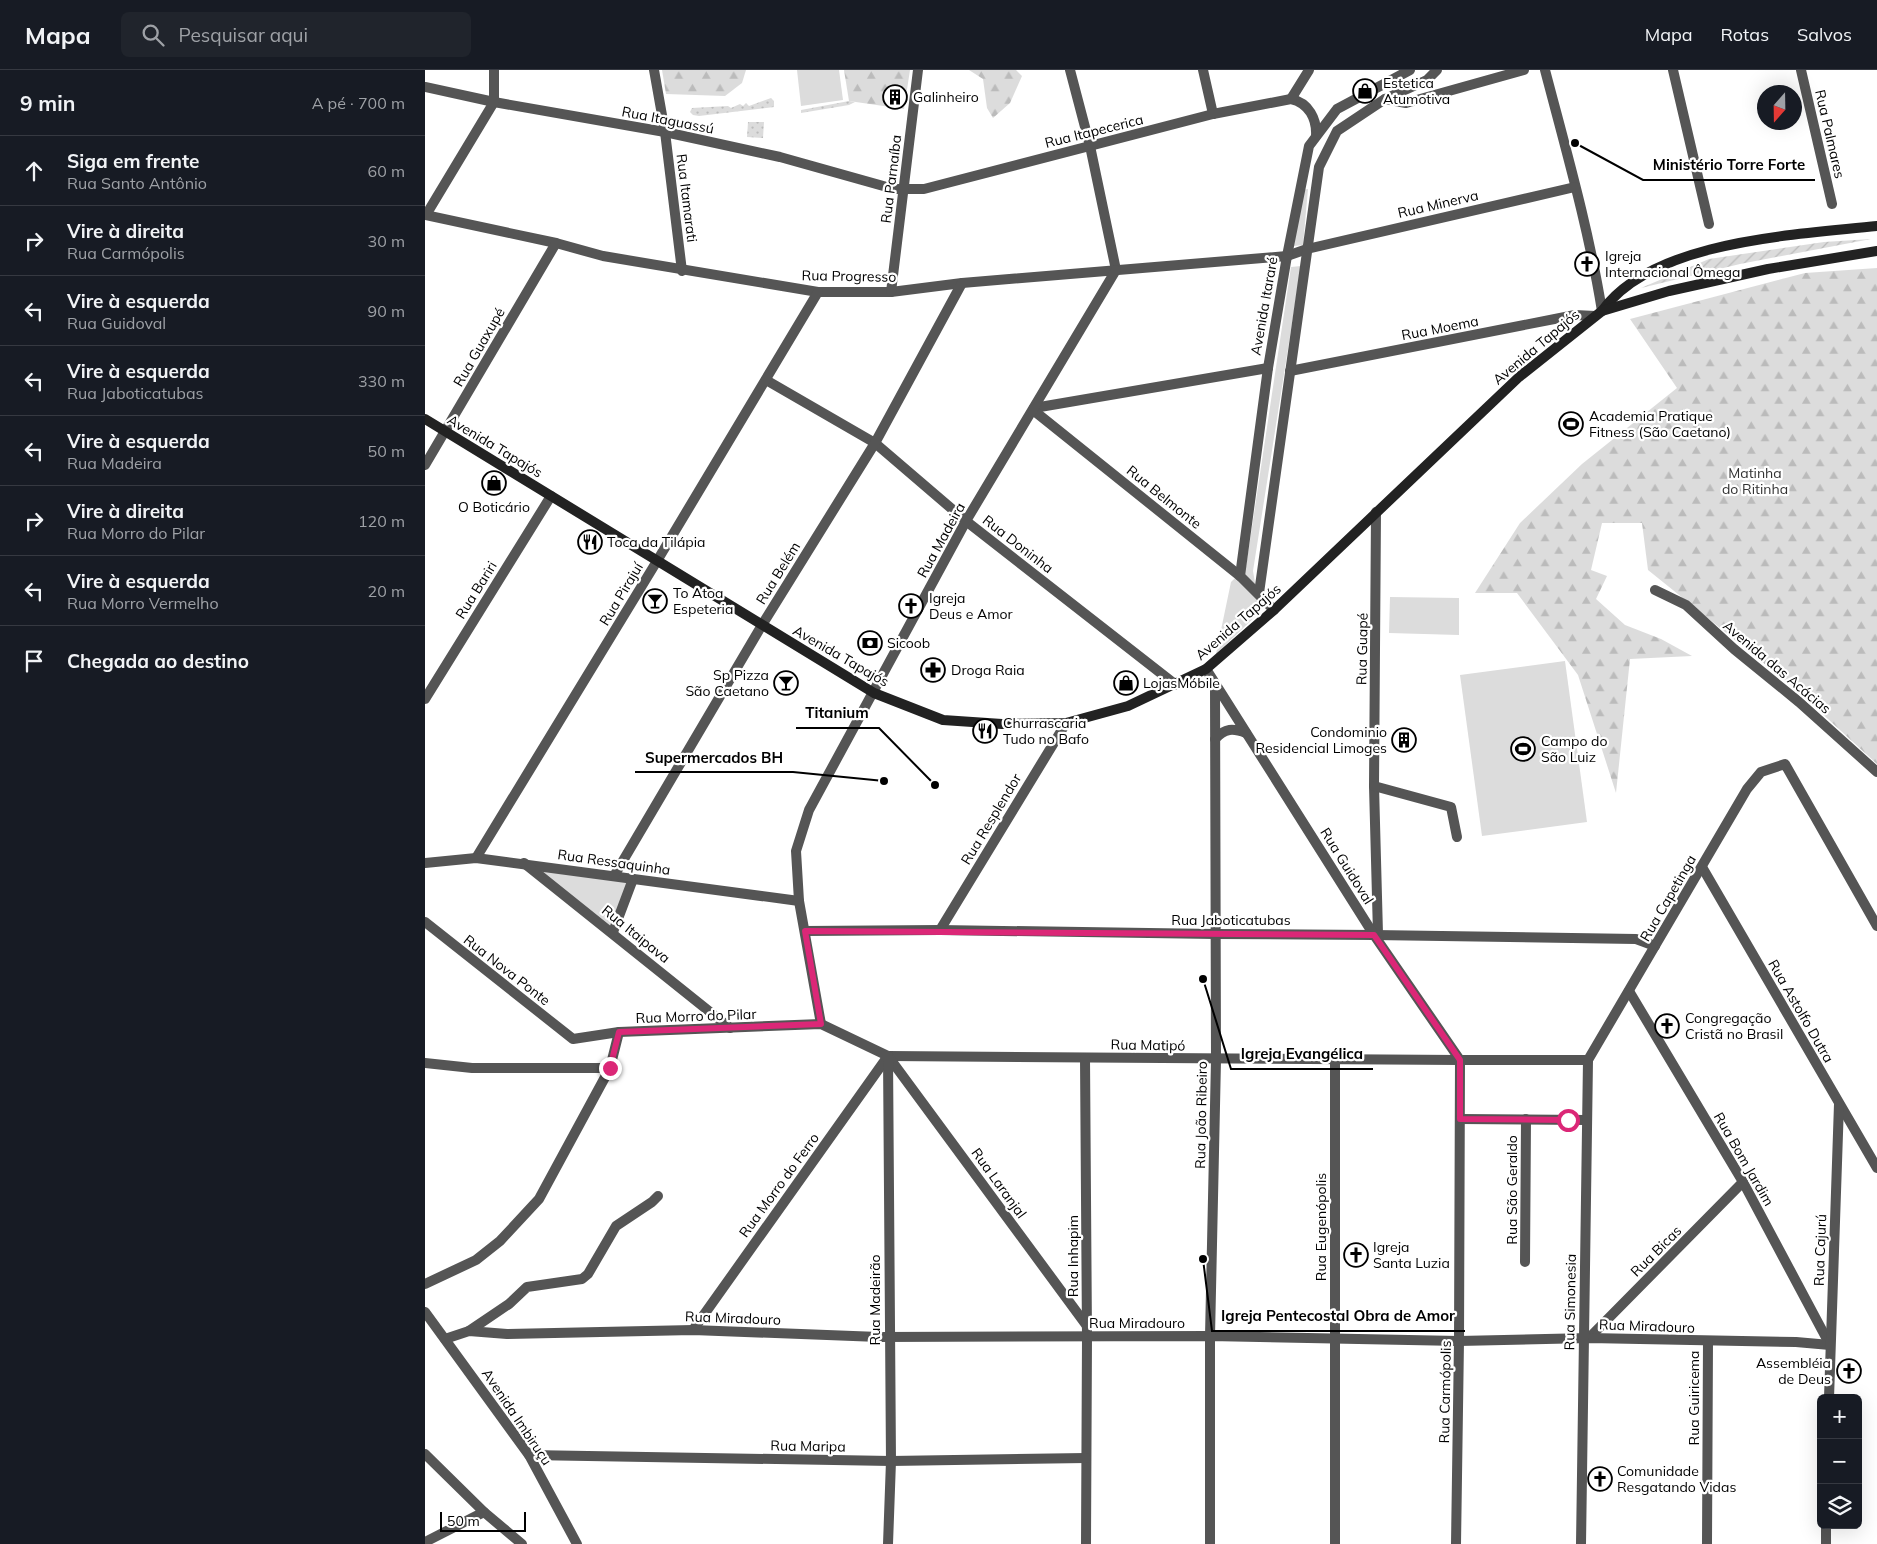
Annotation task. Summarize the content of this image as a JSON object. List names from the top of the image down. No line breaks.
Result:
{"streets":{"main road":["Avenida Tapajós"],"street":["Rua Itaguassú","Rua Itapecerica","Rua Palmares","Rua Parnaíba","Rua Itamarati","Rua Minerva","Rua Progresso","Avenida Itararé","Rua Moema","Rua Guaxupé","Rua Belmonte","Rua Madeira","Rua Doninha","Rua Belém","Rua Bariri","Rua Pirajuí","Rua Guapé","Avenida das Acácias","Rua Resplendor","Rua Ressaquinha","Rua Guidoval","Rua Capetinga","Rua Jaboticatubas","Rua Itaipava","Rua Nova Ponte","Rua Astolfo Dutra","Rua Morro do Pilar","Rua Matipó","Rua João Ribeiro","Rua Bom Jardim","Rua Laranjal","Rua Morro do Ferro","Rua São Geraldo","Rua Eugenópolis","Rua Cajurú","Rua Bicas","Rua Inhapim","Rua Madeirão","Rua Simonesia","Rua Miradouro","Rua Carmópolis","Rua Guiricema","Avenida Imbiruçu","Rua Maripa"]},"crossings":[["Rua Itaguassú","Rua Itapecerica"],["Rua Itaguassú","Rua Parnaíba"],["Rua Itaguassú","Rua Itamarati"],["Rua Itapecerica","Rua Parnaíba"],["Rua Parnaíba","Rua Progresso"],["Rua Itamarati","Rua Progresso"],["Rua Minerva","Rua Progresso"],["Rua Progresso","Avenida Itararé"],["Rua Progresso","Rua Guaxupé"],["Rua Progresso","Rua Madeira"],["Rua Progresso","Rua Belém"],["Rua Progresso","Rua Pirajuí"],["Avenida Itararé","Rua Belmonte"],["Rua Moema","Avenida Tapajós"],["Rua Guaxupé","Avenida Tapajós"],["Avenida Tapajós","Rua Belmonte"],["Avenida Tapajós","Rua Madeira"],["Avenida Tapajós","Rua Doninha"],["Avenida Tapajós","Rua Belém"],["Avenida Tapajós","Rua Bariri"],["Avenida Tapajós","Rua Pirajuí"],["Avenida Tapajós","Rua Guapé"],["Avenida Tapajós","Rua Resplendor"],["Avenida Tapajós","Rua Guidoval"],["Rua Belmonte","Rua Madeira"],["Rua Madeira","Rua Doninha"],["Rua Madeira","Rua Ressaquinha"],["Rua Madeira","Rua Jaboticatubas"],["Rua Madeira","Rua Morro do Pilar"],["Rua Doninha","Rua Belém"],["Rua Doninha","Rua Pirajuí"],["Rua Belém","Rua Ressaquinha"],["Rua Pirajuí","Rua Ressaquinha"],["Rua Guapé","Rua Guidoval"],["Rua Guapé","Rua Jaboticatubas"],["Rua Resplendor","Rua Jaboticatubas"],["Rua Ressaquinha","Rua Itaipava"],["Rua Guidoval","Rua Jaboticatubas"],["Rua Guidoval","Rua Matipó"],["Rua Guidoval","Rua João Ribeiro"],["Rua Guidoval","Rua Carmópolis"],["Rua Capetinga","Rua Jaboticatubas"],["Rua Capetinga","Rua Astolfo Dutra"],["Rua Capetinga","Rua Matipó"],["Rua Capetinga","Rua Bom Jardim"],["Rua Capetinga","Rua Simonesia"],["Rua Jaboticatubas","Rua João Ribeiro"],["Rua Itaipava","Rua Morro do Pilar"],["Rua Nova Ponte","Rua Morro do Pilar"],["Rua Astolfo Dutra","Rua Cajurú"],["Rua Matipó","Rua João Ribeiro"],["Rua Matipó","Rua Laranjal"],["Rua Matipó","Rua Morro do Ferro"],["Rua Matipó","Rua Eugenópolis"],["Rua Matipó","Rua Inhapim"],["Rua Matipó","Rua Madeirão"],["Rua Matipó","Rua Simonesia"],["Rua Matipó","Rua Carmópolis"],["Rua João Ribeiro","Rua Miradouro"],["Rua Bom Jardim","Rua Cajurú"],["Rua Bom Jardim","Rua Bicas"],["Rua Bom Jardim","Rua Miradouro"],["Rua Laranjal","Rua Morro do Ferro"],["Rua Laranjal","Rua Inhapim"],["Rua Laranjal","Rua Madeirão"],["Rua Morro do Ferro","Rua Madeirão"],["Rua Morro do Ferro","Rua Miradouro"],["Rua Eugenópolis","Rua Miradouro"],["Rua Cajurú","Rua Miradouro"],["Rua Bicas","Rua Simonesia"],["Rua Bicas","Rua Miradouro"],["Rua Inhapim","Rua Miradouro"],["Rua Inhapim","Rua Maripa"],["Rua Madeirão","Rua Miradouro"],["Rua Madeirão","Rua Maripa"],["Rua Simonesia","Rua Miradouro"],["Rua Miradouro","Rua Carmópolis"],["Rua Miradouro","Rua Guiricema"],["Rua Miradouro","Avenida Imbiruçu"],["Avenida Imbiruçu","Rua Maripa"]],"parks":["Matinha do Ritinha"],"places":{"shop":["Estetica Atumotiva","O Boticário","LojasMóbile"],"building":["Galinheiro","Condominio Residencial Limoges"],"other":["Ministério Torre Forte","Supermercados BH","Titanium","Igreja Evangélica","Igreja Pentecostal Obra de Amor"],"church":["Igreja Internacional Ômega","Igreja Deus e Amor","Congregação Cristã no Brasil","Igreja Santa Luzia","Assembléia de Deus","Comunidade Resgatando Vidas"],"sports":["Academia Pratique Fitness (São Caetano)","Campo do São Luiz"],"restaurant":["Toca da Tilápia","Churrascaria Tudo no Bafo"],"bar":["To Atoa Espeteria","Sp Pizza São Caetano"],"bank":["Sicoob"],"pharmacy":["Droga Raia"]},"scale_bar":"50 m","north":"bottom","page":{"header":"Mapa","search":"Pesquisar aqui","nav":["Mapa","Rotas","Salvos"],"heading":["9 min","A pé · 700 m"],"list":[["Siga em frente","Rua Santo Antônio","60 m"],["Vire à direita","Rua Carmópolis","30 m"],["Vire à esquerda","Rua Guidoval","90 m"],["Vire à esquerda","Rua Jaboticatubas","330 m"],["Vire à esquerda","Rua Madeira","50 m"],["Vire à direita","Rua Morro do Pilar","120 m"],["Vire à esquerda","Rua Morro Vermelho","20 m"],"Chegada ao destino"],"map_buttons":["+","−"],"scale":"50 m"}}
